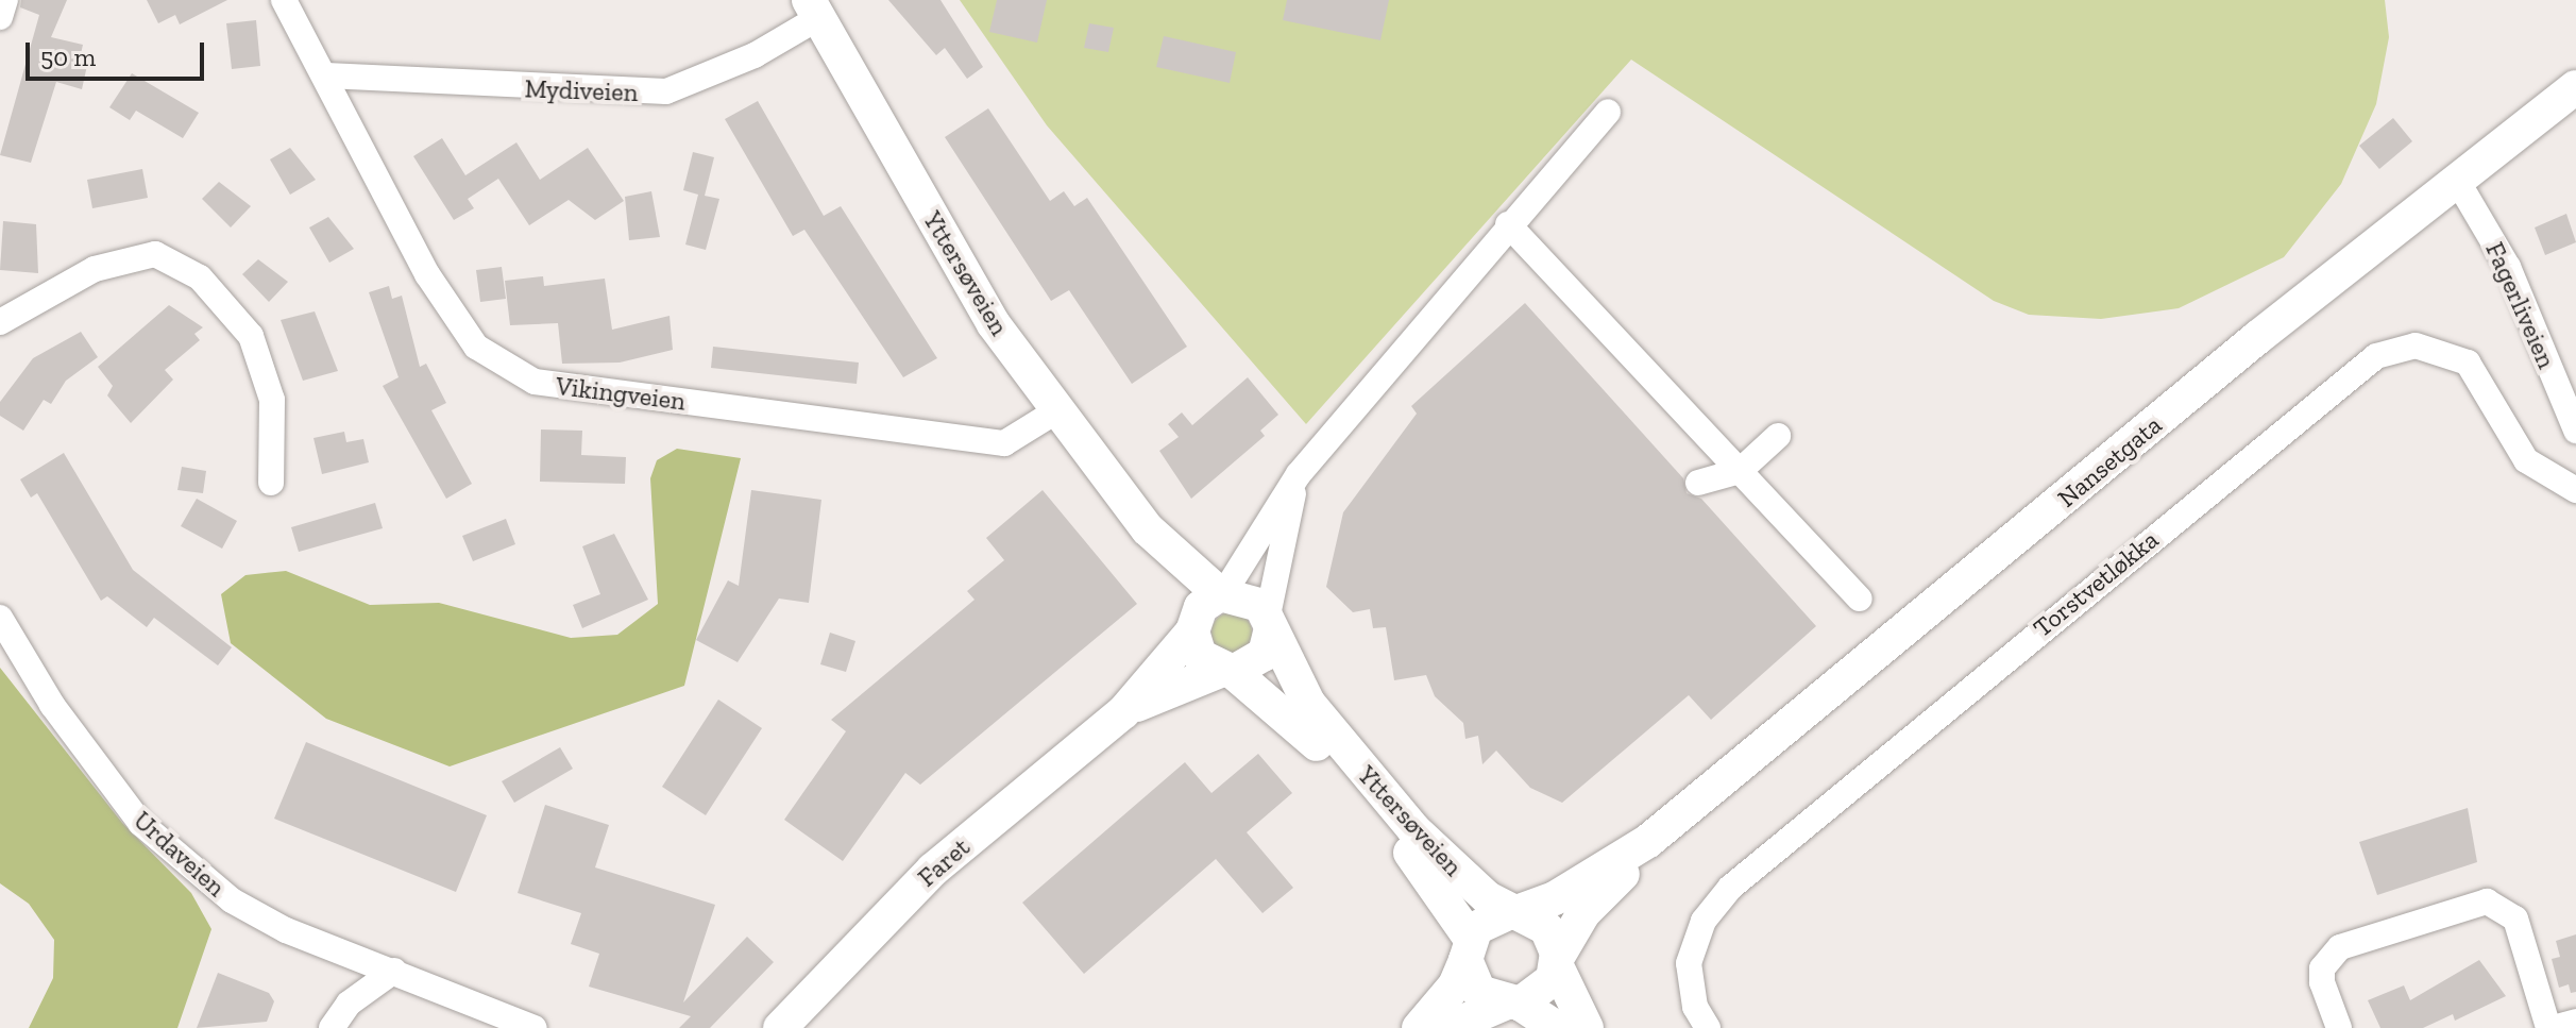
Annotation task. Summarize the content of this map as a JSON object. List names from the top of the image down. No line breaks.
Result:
{"streets":{"main road":["Yttersøveien","Nansetgata","Faret"],"street":["Mydiveien","Fagerliveien","Vikingveien","Torstvetløkka","Urdaveien"]},"crossings":[["Mydiveien","Yttersøveien"],["Mydiveien","Vikingveien"],["Yttersøveien","Vikingveien"],["Yttersøveien","Nansetgata"],["Yttersøveien","Faret"],["Fagerliveien","Nansetgata"]],"scale_bar":"50 m"}
